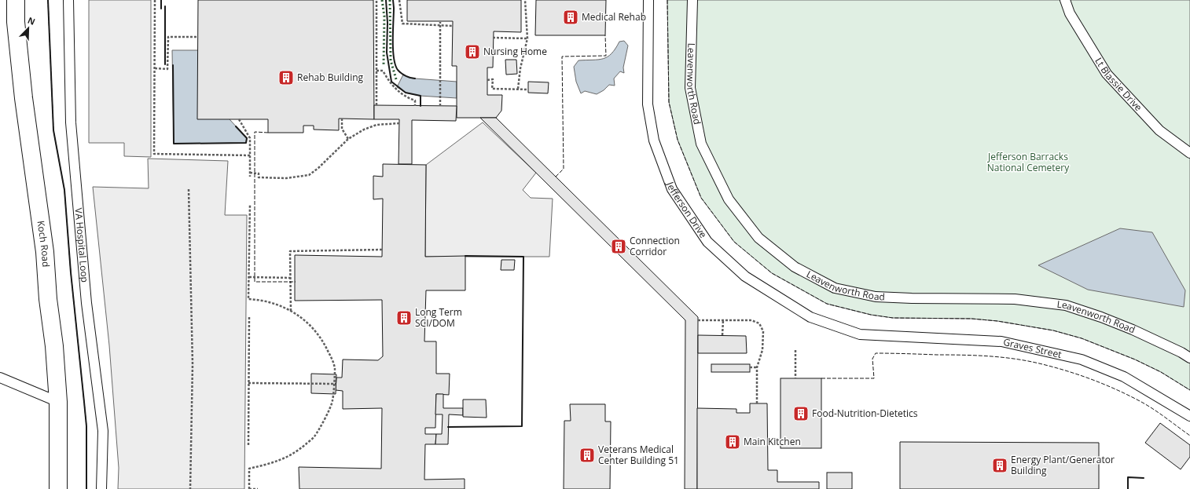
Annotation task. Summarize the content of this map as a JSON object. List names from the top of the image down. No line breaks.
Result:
{"streets":{"street":["Koch Road"],"lane":["Lt Blassie Drive","Leavenworth Road","Jefferson Drive","VA Hospital Loop","Graves Street"]},"crossings":[["Jefferson Drive","Graves Street"]],"parks":["Jefferson Barracks National Cemetery"],"places":{"building":["Medical Rehab","Nursing Home","Rehab Building","Connection Corridor","Long Term SCI/DOM","Food-Nutrition-Dietetics","Main Kitchen","Veterans Medical Center Building 51","Energy Plant/Generator Building"]},"north":"top right"}
